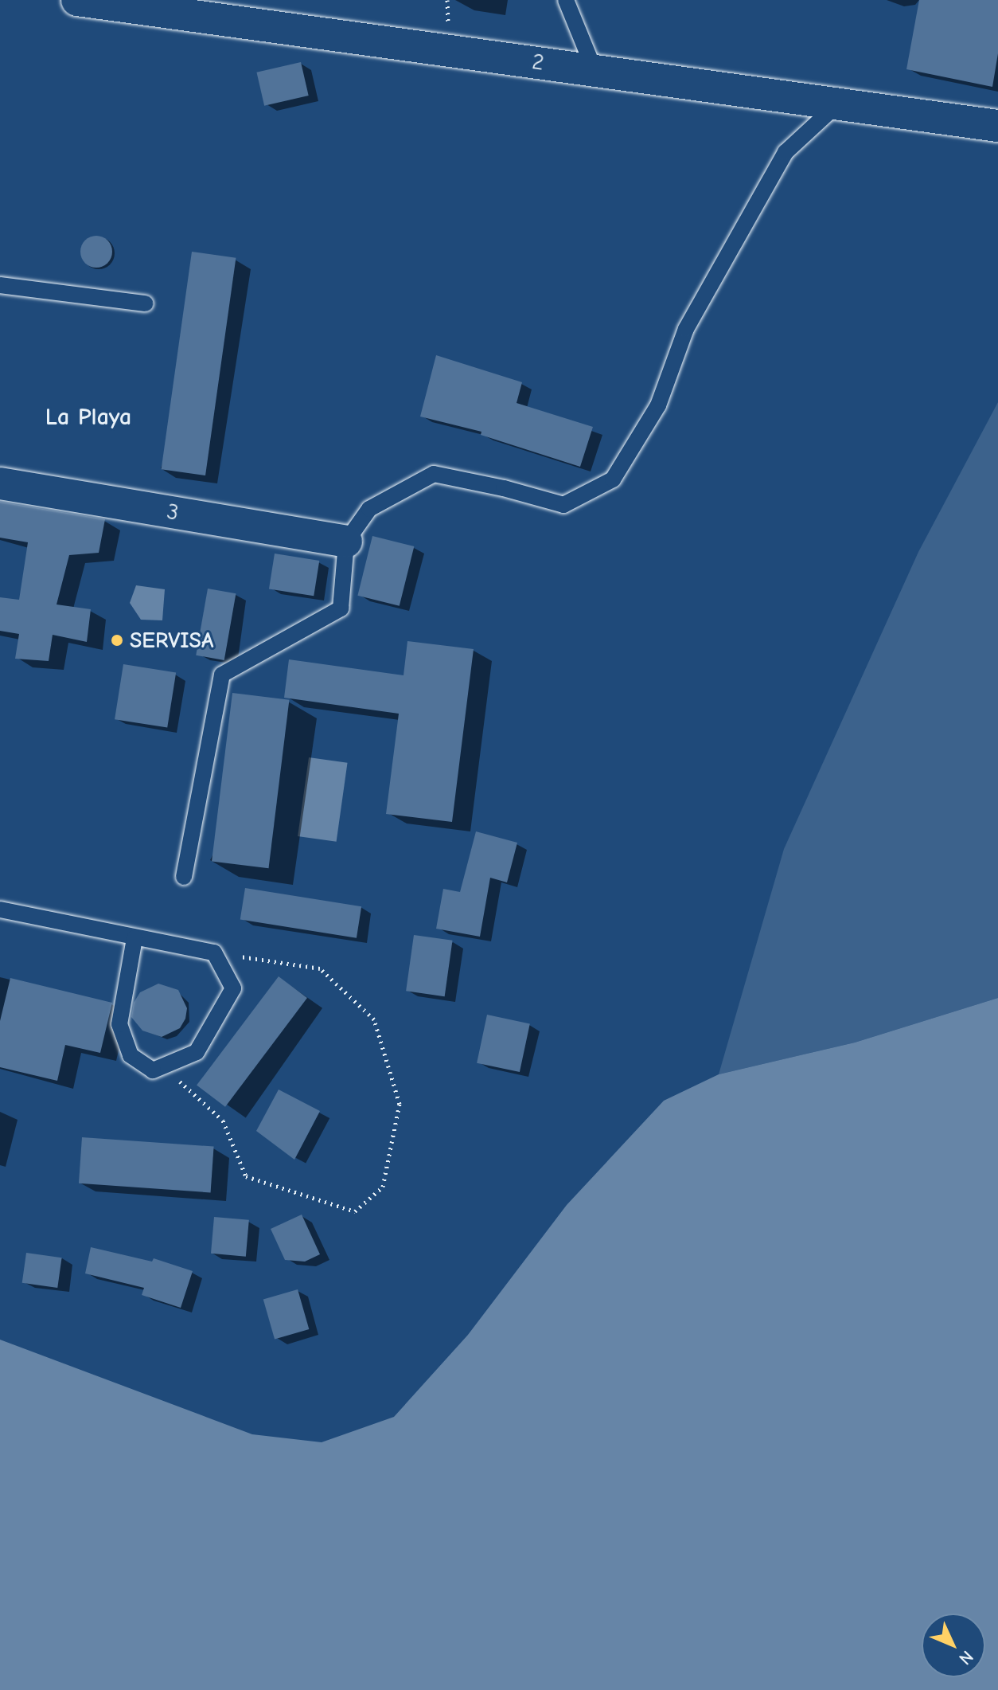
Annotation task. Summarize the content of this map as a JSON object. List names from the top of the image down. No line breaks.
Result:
{"streets":{"street":["2","3"]},"districts":["La Playa"],"places":["SERVISA"],"north":"bottom right"}
